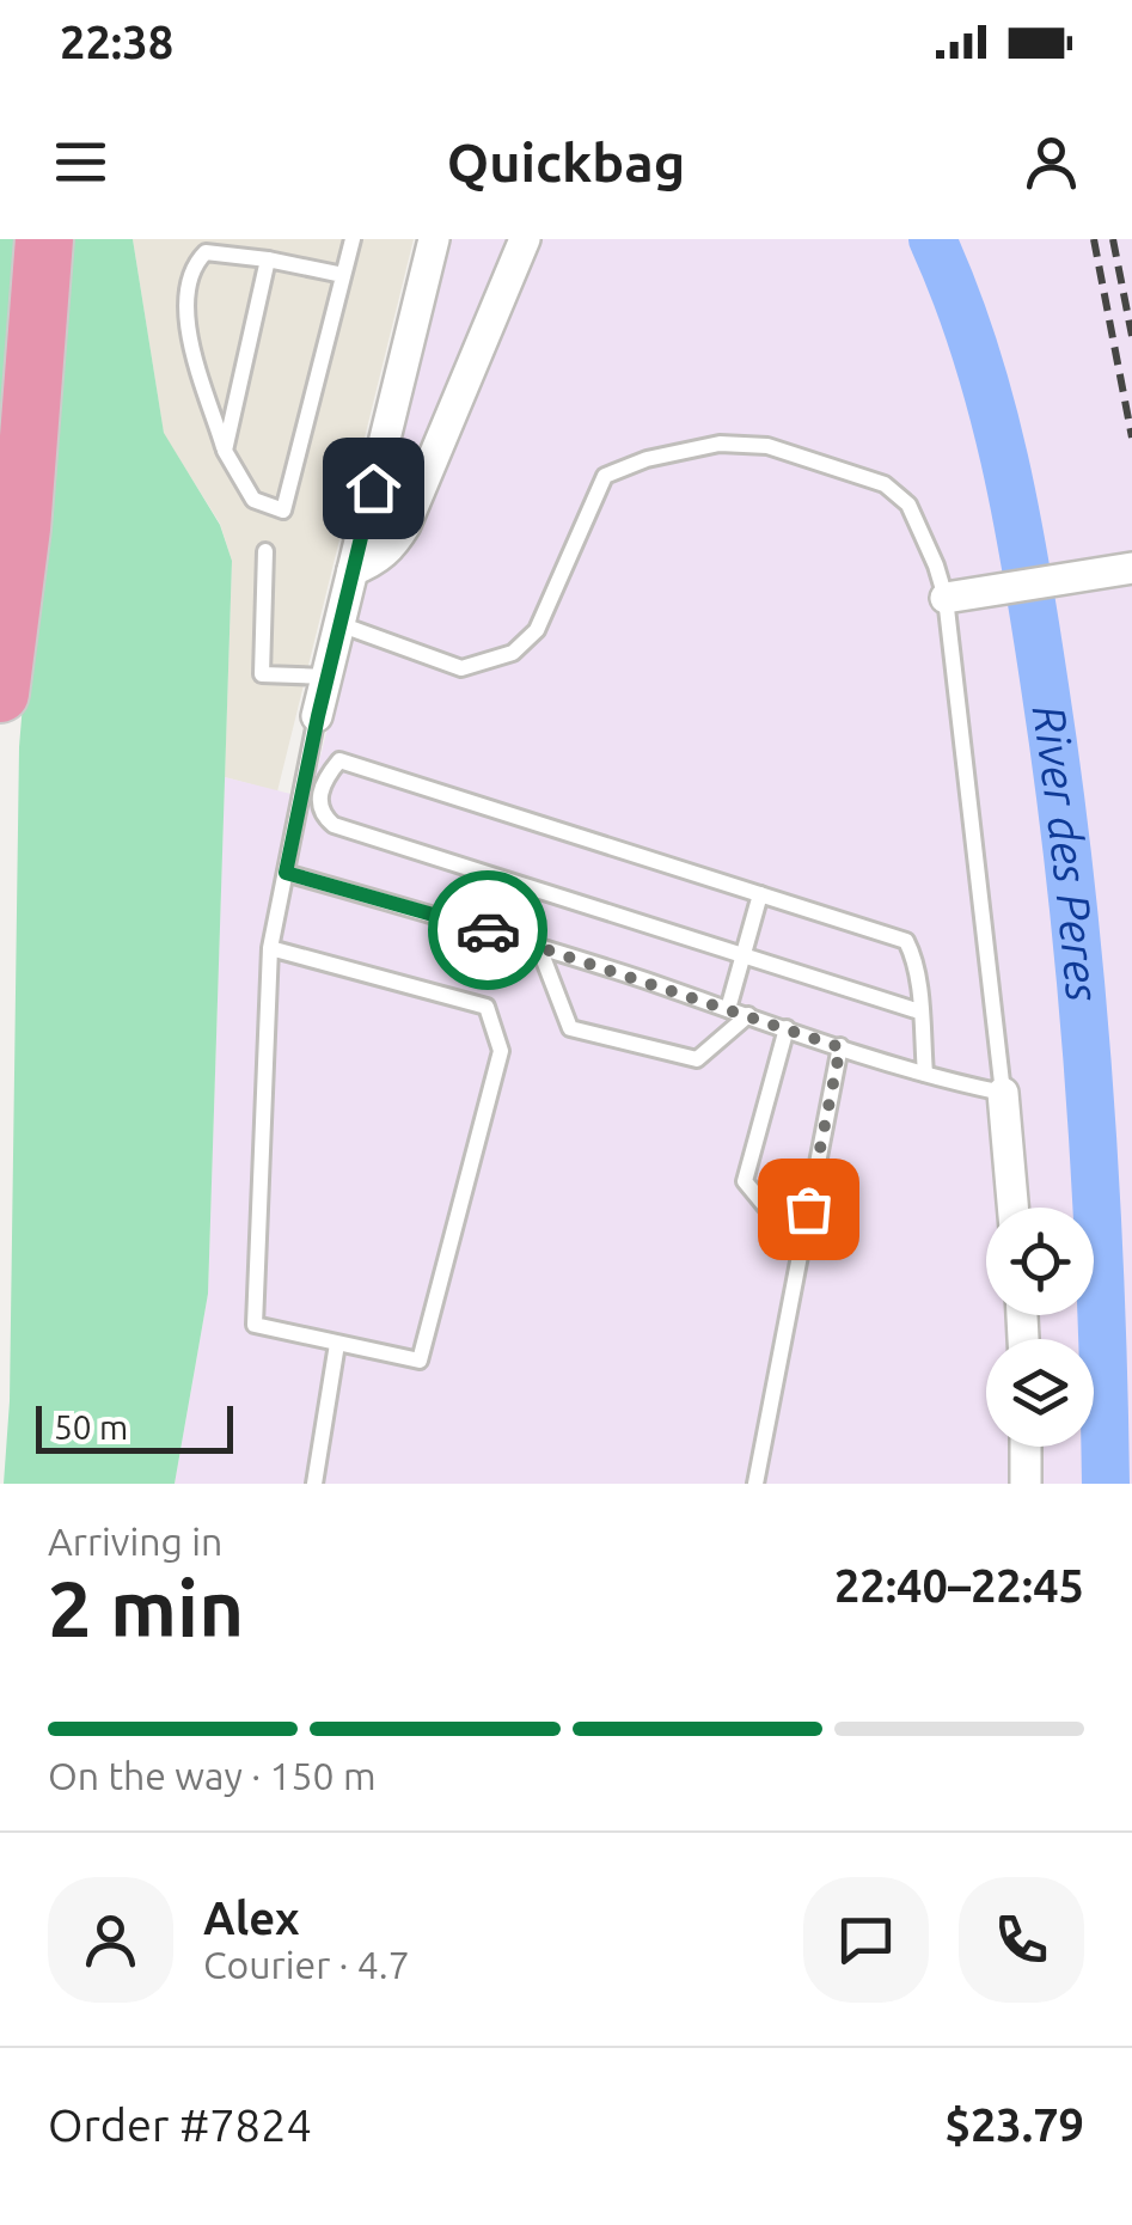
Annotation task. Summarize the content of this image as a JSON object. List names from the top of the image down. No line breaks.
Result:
{"water":["River des Peres"],"scale_bar":"50 m","page":{"status":"22:38","header":"Quickbag","scale":"50 m","heading":["2 min","Arriving in","22:40–22:45"],"panel":["Alex","Courier · 4.7","Order #7824","$23.79"],"bar":"On the way · 150 m"}}
